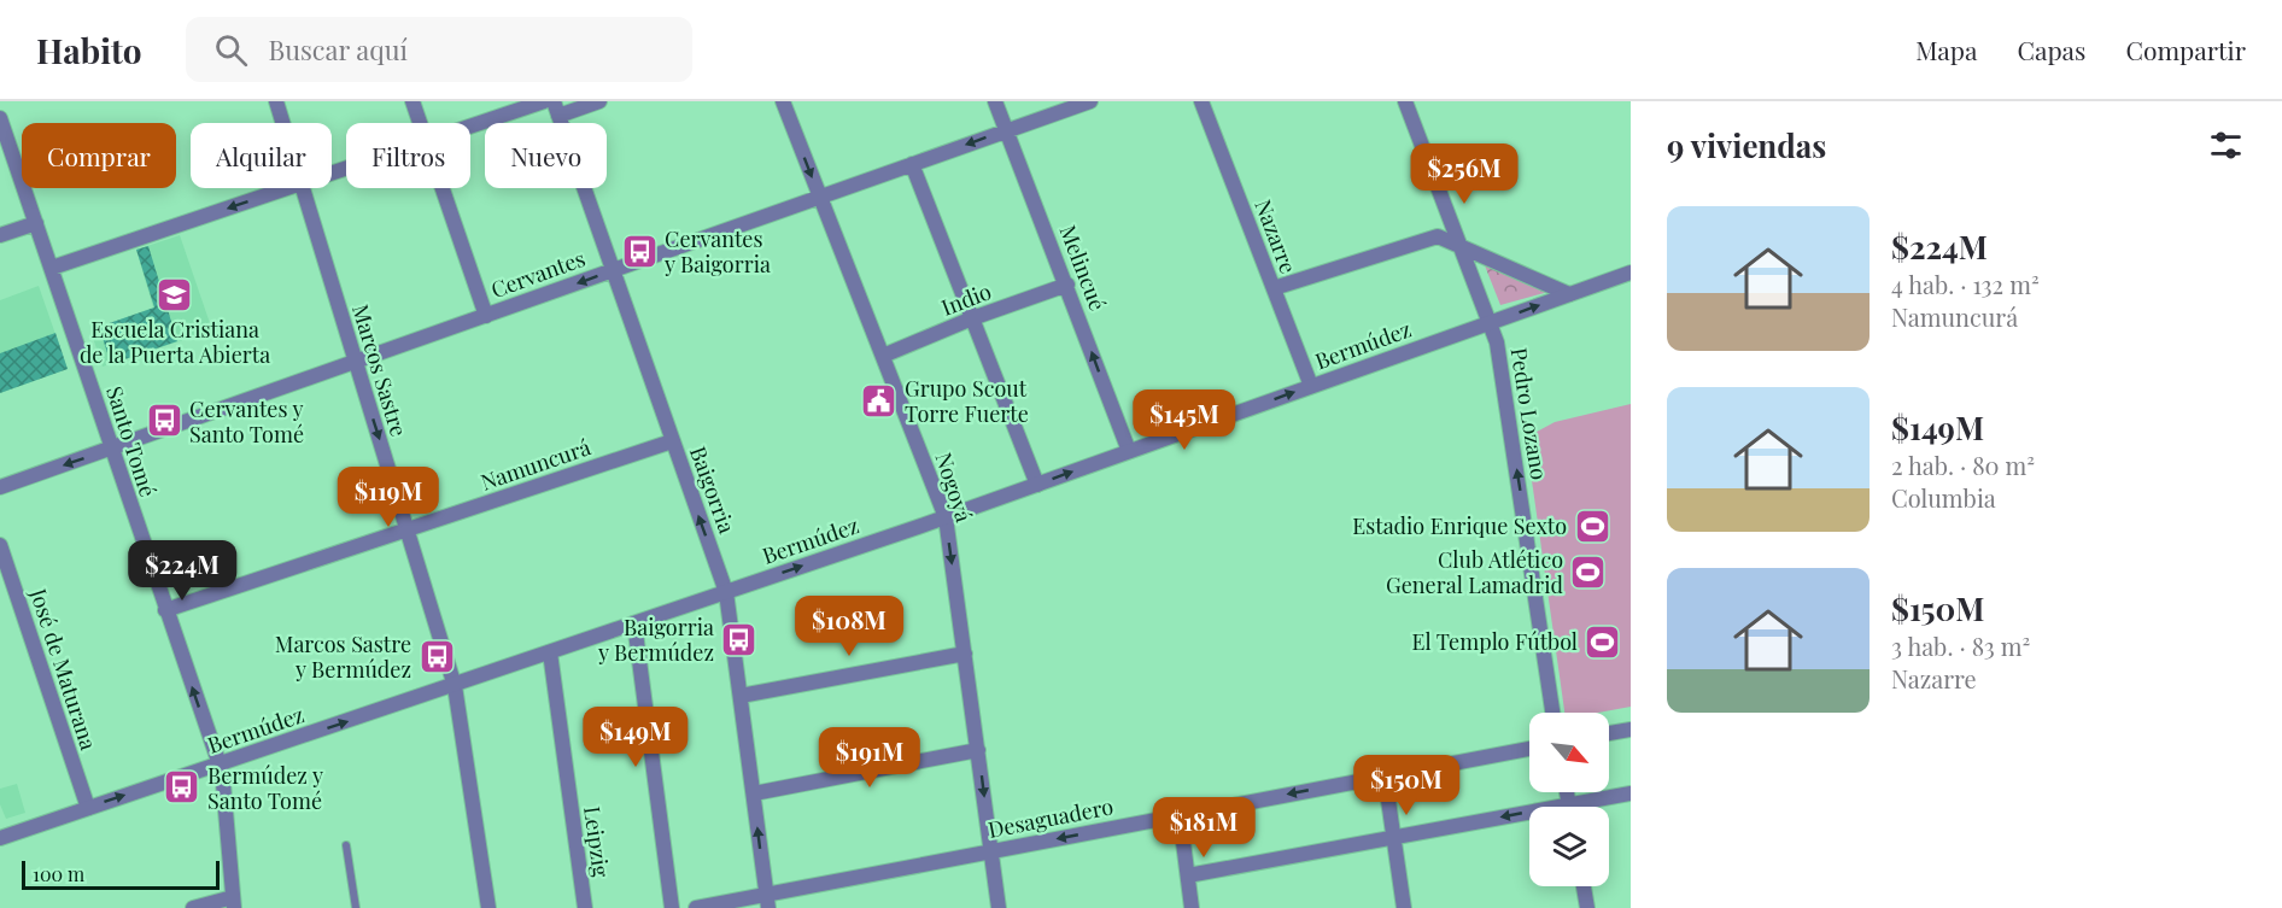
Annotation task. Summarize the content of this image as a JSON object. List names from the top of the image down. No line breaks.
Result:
{"streets":{"street":["Nazarre","Melincué","Cervantes","Indio","Bermúdez","Marcos Sastre","Pedro Lozano","Santo Tomé","Namuncurá","Nogoyá","Baigorria","José de Maturana","Desaguadero","Leipzig"]},"crossings":[["Nazarre","Bermúdez"],["Melincué","Cervantes"],["Melincué","Indio"],["Melincué","Bermúdez"],["Cervantes","Marcos Sastre"],["Cervantes","Santo Tomé"],["Cervantes","Nogoyá"],["Cervantes","Baigorria"],["Indio","Nogoyá"],["Bermúdez","Marcos Sastre"],["Bermúdez","Pedro Lozano"],["Bermúdez","Santo Tomé"],["Bermúdez","Nogoyá"],["Bermúdez","Baigorria"],["Bermúdez","José de Maturana"],["Bermúdez","Leipzig"],["Marcos Sastre","Namuncurá"],["Santo Tomé","Namuncurá"],["Namuncurá","Baigorria"],["Nogoyá","Desaguadero"],["Baigorria","Desaguadero"]],"one_way":["Bermúdez","Pedro Lozano","Nogoyá"],"places":{"bus stop":["Cervantes y Baigorria","Cervantes y Santo Tomé","Baigorria y Bermúdez","Marcos Sastre y Bermúdez","Bermúdez y Santo Tomé"],"school or university":["Escuela Cristiana de la Puerta Abierta"],"public building":["Grupo Scout Torre Fuerte"],"sports":["Estadio Enrique Sexto","Club Atlético General Lamadrid","El Templo Fútbol"]},"scale_bar":"100 m","north":"bottom right","page":{"header":"Habito","search":"Buscar aquí","nav":["Mapa","Capas","Compartir"],"heading":"9 viviendas","chip":["Comprar","Alquilar","Filtros","Nuevo"],"price":["$256M","$145M","$119M","$224M","$108M","$149M","$191M","$150M","$181M"],"list":[{"name":"$224M","note":"4 hab. · 132 m² · Namuncurá"},{"name":"$149M","note":"2 hab. · 80 m² · Columbia"},{"name":"$150M","note":"3 hab. · 83 m² · Nazarre"}],"scale":"100 m"}}
